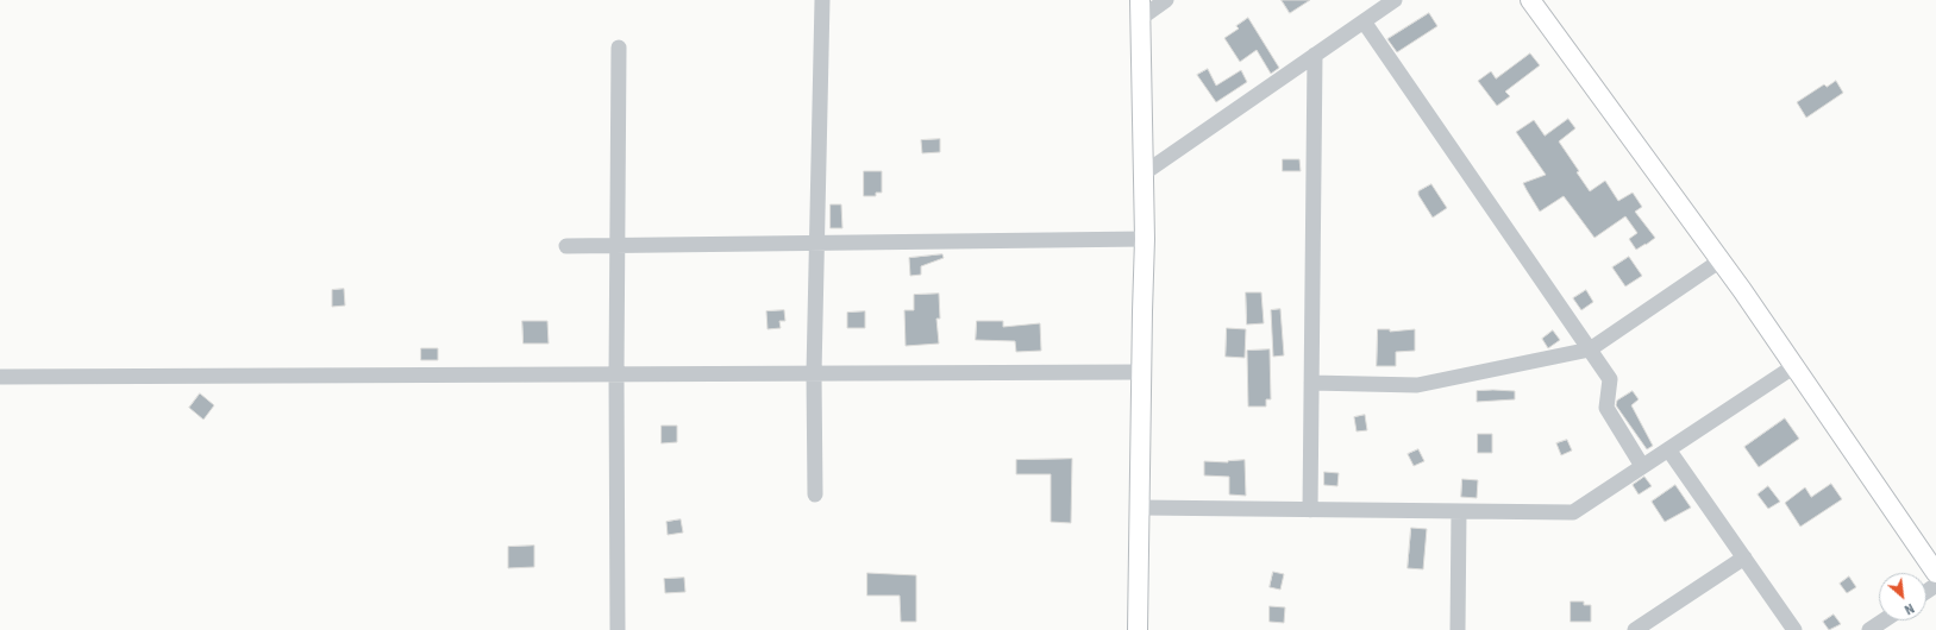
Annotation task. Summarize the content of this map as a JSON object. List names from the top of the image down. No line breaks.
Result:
{"north":"bottom right"}
